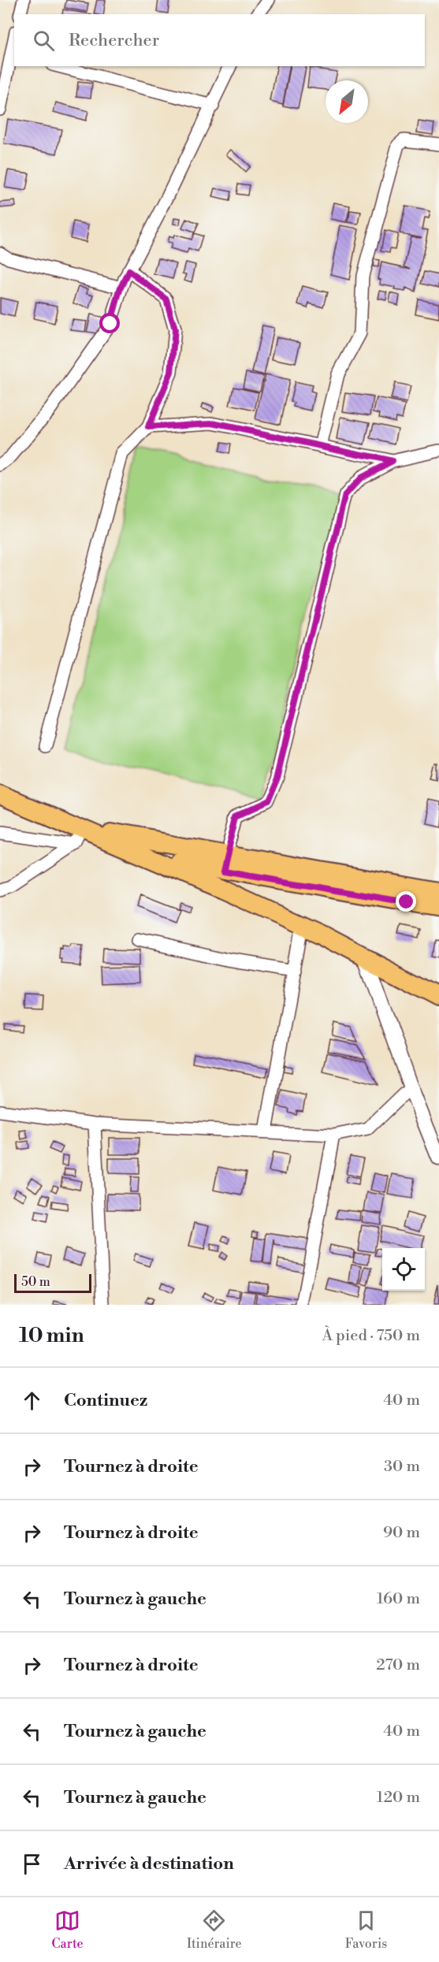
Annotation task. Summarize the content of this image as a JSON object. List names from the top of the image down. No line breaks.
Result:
{"scale_bar":"50 m","north":"bottom left","page":{"search":"Rechercher","scale":"50 m","heading":["10 min","À pied · 750 m"],"list":[["Continuez","40 m"],["Tournez à droite","30 m"],["Tournez à droite","90 m"],["Tournez à gauche","160 m"],["Tournez à droite","270 m"],["Tournez à gauche","40 m"],["Tournez à gauche","120 m"],"Arrivée à destination"],"nav":["Carte","Itinéraire","Favoris"]}}
